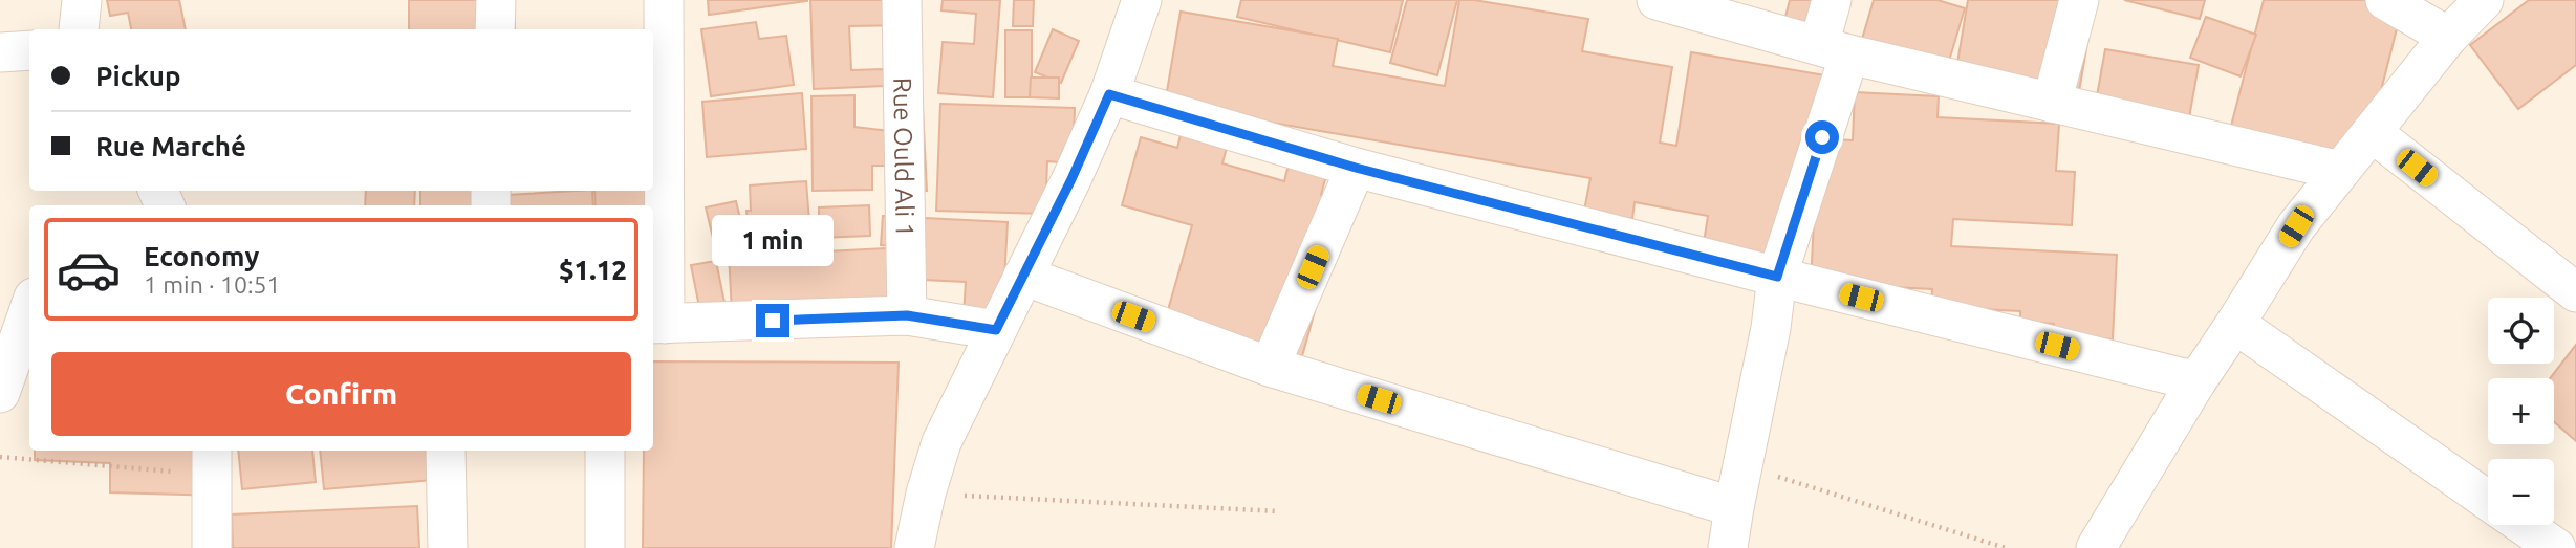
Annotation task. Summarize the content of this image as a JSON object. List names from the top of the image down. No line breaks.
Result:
{"streets":{"street":["Rue Ould Ali 1"]},"page":{"banner":["Pickup","Rue Marché"],"bubble":"1 min","list":[{"name":"Economy","note":"1 min · 10:51","value":"$1.12"}],"map_buttons":["+","−"],"buttons":"Confirm"}}
